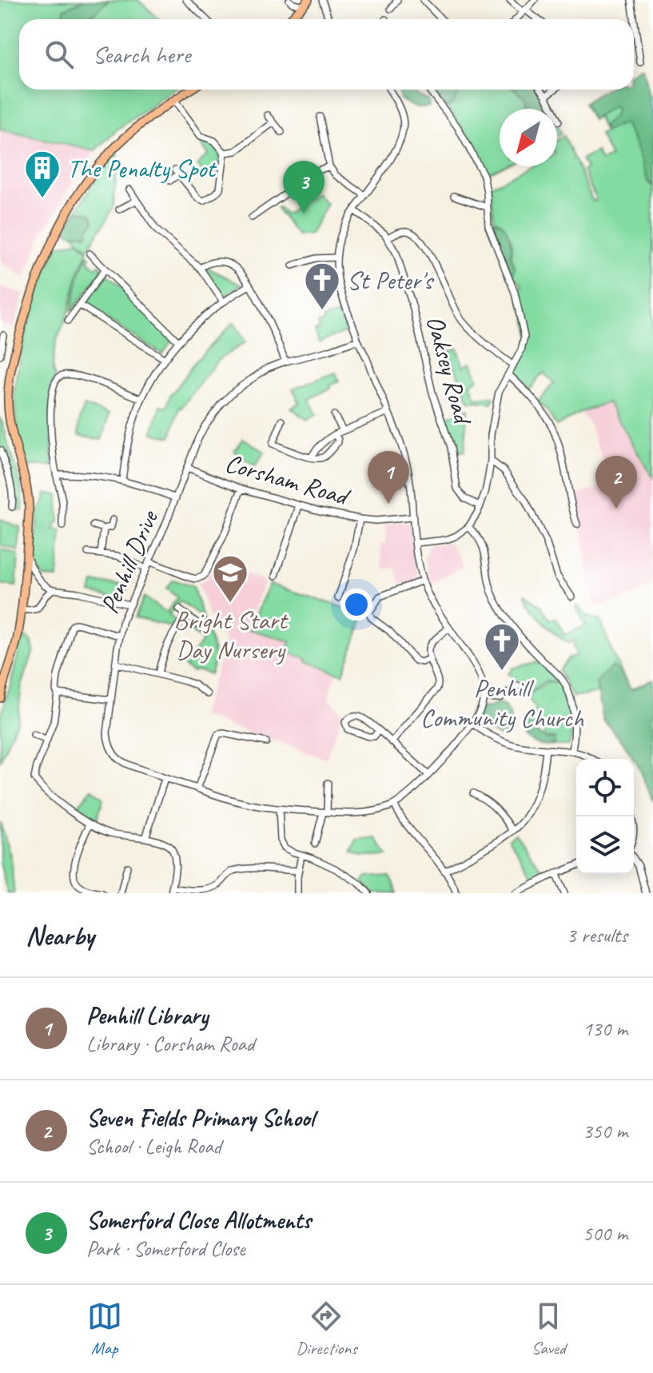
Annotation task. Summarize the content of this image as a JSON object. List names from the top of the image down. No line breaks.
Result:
{"streets":{"street":["Oaksey Road","Corsham Road","Penhill Drive"]},"crossings":[["Corsham Road","Penhill Drive"]],"places":{"building":["The Penalty Spot"],"church":["St Peter's","Penhill Community Church"],"school or university":["Bright Start Day Nursery"]},"north":"bottom left","page":{"search":"Search here","pins":["3","1","2"],"heading":["Nearby","3 results"],"list":[{"mark":"1","name":"Penhill Library","note":"Library · Corsham Road","value":"130 m"},{"mark":"2","name":"Seven Fields Primary School","note":"School · Leigh Road","value":"350 m"},{"mark":"3","name":"Somerford Close Allotments","note":"Park · Somerford Close","value":"500 m"}],"nav":["Map","Directions","Saved"]}}
